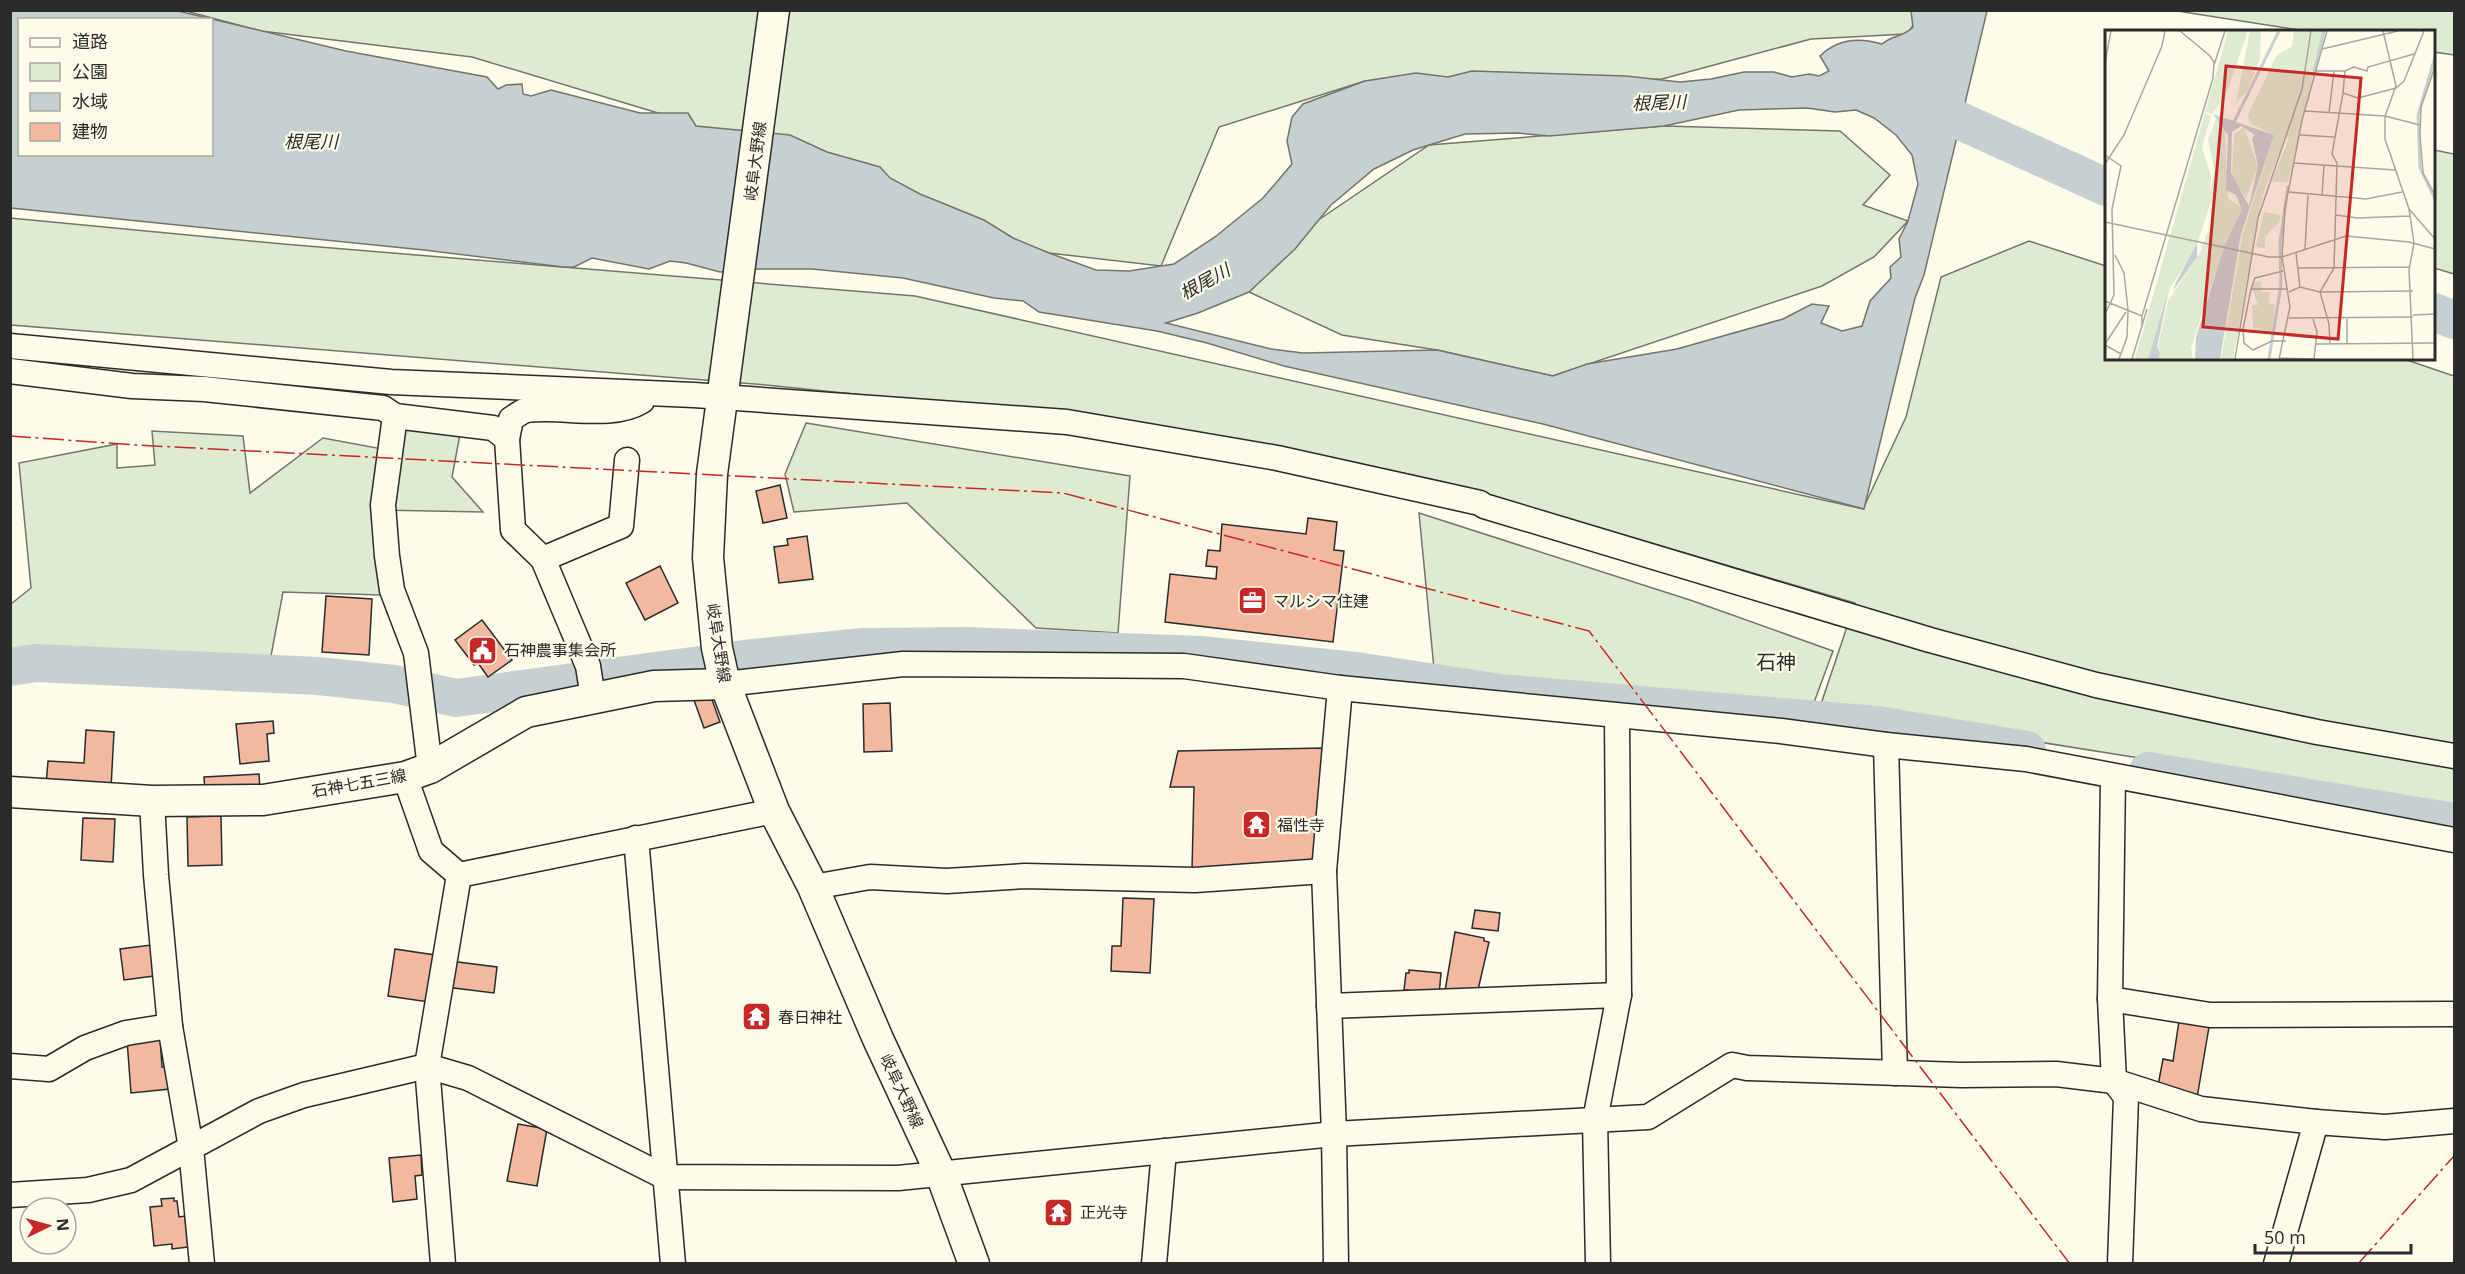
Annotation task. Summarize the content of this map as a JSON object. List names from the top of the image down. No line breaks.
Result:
{"streets":{"main road":["岐阜大野線","石神七五三線"]},"crossings":[["岐阜大野線","石神七五三線"]],"districts":["石神"],"water":["根尾川"],"places":{"office":["マルシマ住建"],"public building":["石神農事集会所"],"temple":["福性寺","春日神社","正光寺"]},"legend":["道路","公園","水域","建物"],"scale_bar":"50 m","north":"right"}
